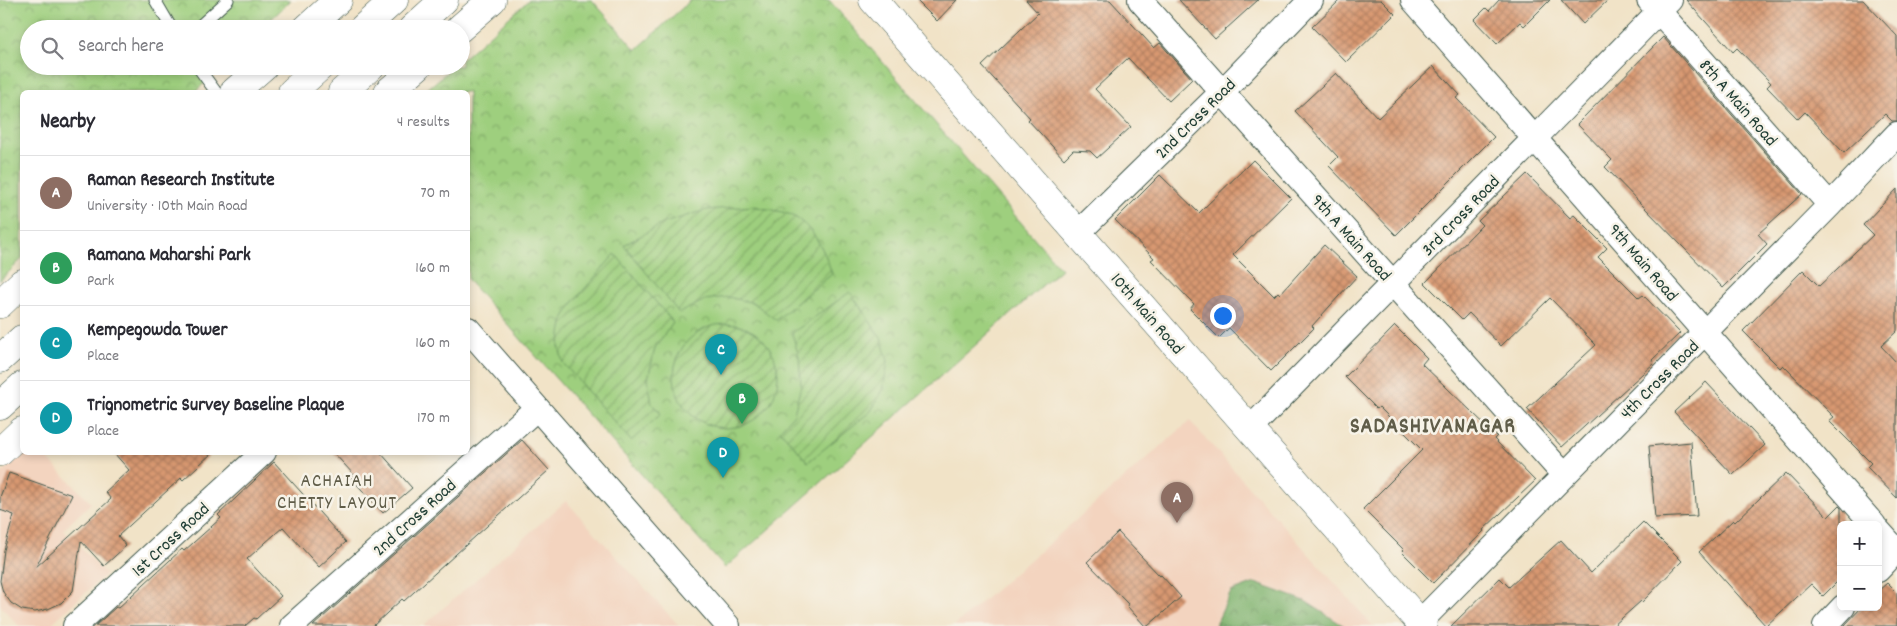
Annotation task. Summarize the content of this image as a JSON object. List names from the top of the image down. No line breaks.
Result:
{"streets":{"main road":["10th Main Road"],"street":["8th A Main Road","2nd Cross Road","3rd Cross Road","9th A Main Road","9th Main Road","4th Cross Road","1st Cross Road"]},"crossings":[["8th A Main Road","3rd Cross Road"],["8th A Main Road","4th Cross Road"],["2nd Cross Road","9th A Main Road"],["2nd Cross Road","10th Main Road"],["3rd Cross Road","9th A Main Road"],["3rd Cross Road","9th Main Road"],["3rd Cross Road","10th Main Road"],["9th A Main Road","4th Cross Road"],["9th Main Road","4th Cross Road"],["10th Main Road","4th Cross Road"]],"districts":["SADASHIVANAGAR","ACHAIAH CHETTY LAYOUT"],"page":{"search":"Search here","heading":["Nearby","4 results"],"list":[{"mark":"A","name":"Raman Research Institute","note":"University · 10th Main Road","value":"70 m"},{"mark":"B","name":"Ramana Maharshi Park","note":"Park","value":"160 m"},{"mark":"C","name":"Kempegowda Tower","note":"Place","value":"160 m"},{"mark":"D","name":"Trignometric Survey Baseline Plaque","note":"Place","value":"170 m"}],"pins":["C","B","D","A"],"map_buttons":["+","−"]}}
